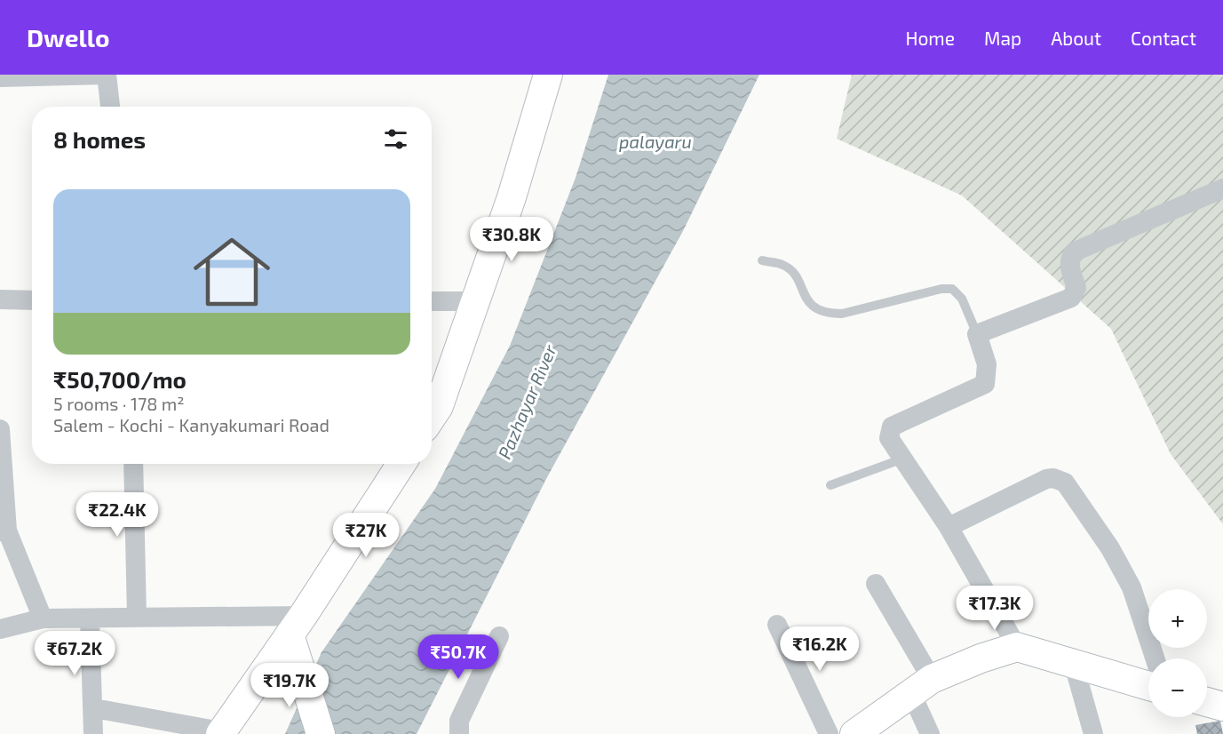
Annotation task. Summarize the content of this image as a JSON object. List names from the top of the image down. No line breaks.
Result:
{"water":["palayaru","Pazhayar River"],"page":{"header":"Dwello","nav":["Home","Map","About","Contact"],"heading":"8 homes","list":[{"name":"₹50,700/mo","note":"5 rooms · 178 m² · Salem - Kochi - Kanyakumari Road"}],"price":["₹30.8K","₹22.4K","₹27K","₹17.3K","₹16.2K","₹67.2K","₹50.7K","₹19.7K"],"map_buttons":["+","−"]}}
